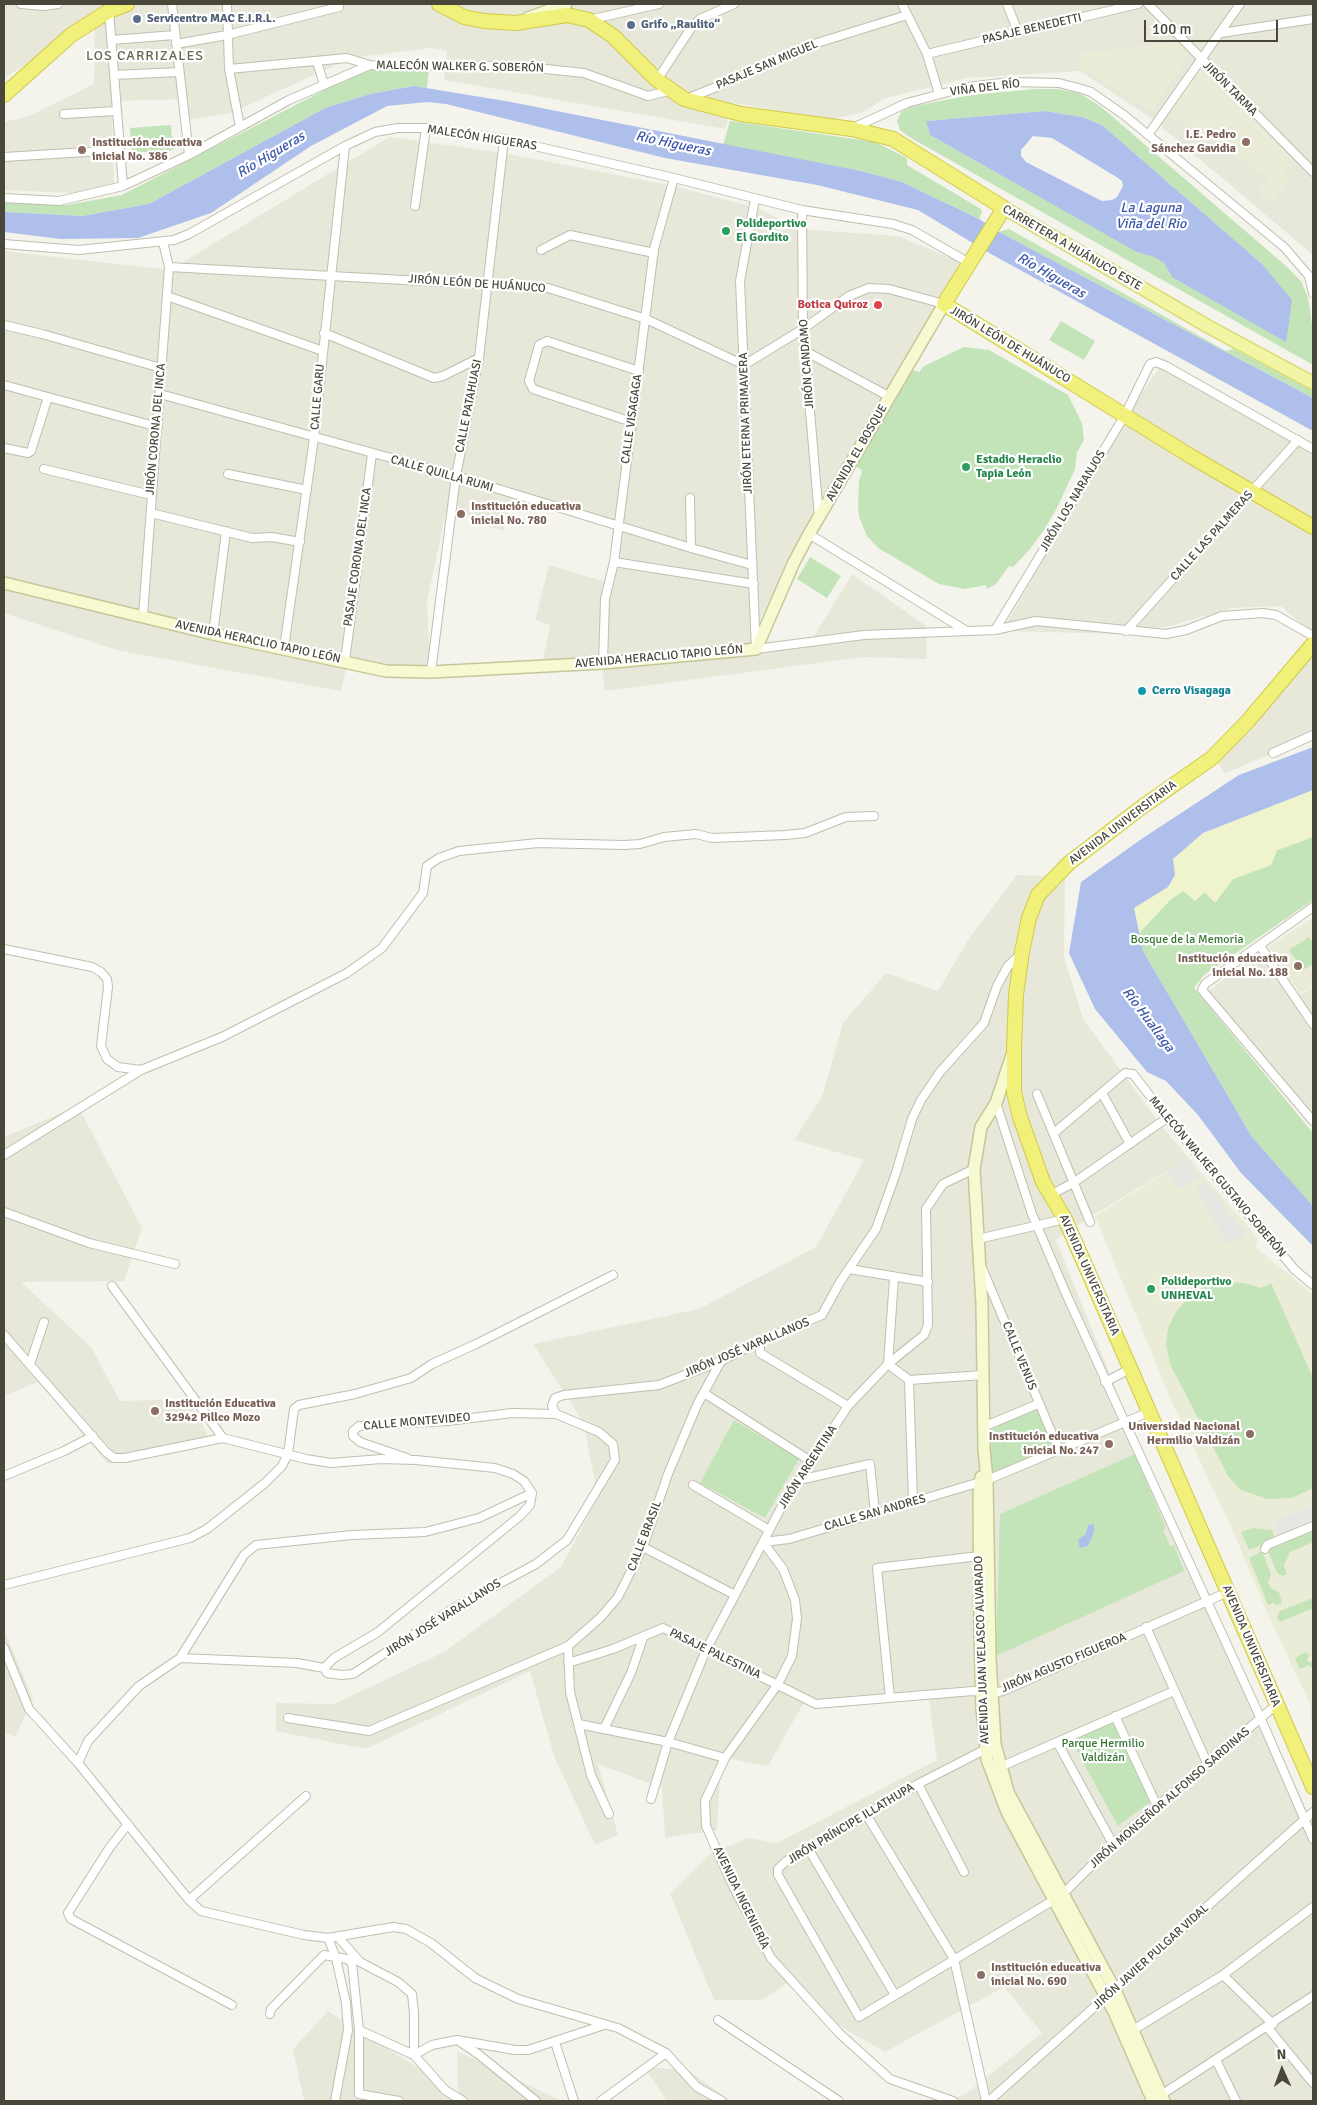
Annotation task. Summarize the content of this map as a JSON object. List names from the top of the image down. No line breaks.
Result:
{"streets":{"highway":["CARRETERA A HUÁNUCO ESTE","JIRÓN LEÓN DE HUÁNUCO","AVENIDA EL BOSQUE","AVENIDA UNIVERSITARIA"],"street":["PASAJE BENEDETTI","PASAJE SAN MIGUEL","MALECÓN WALKER G. SOBERÓN","VIÑA DEL RÍO","JIRÓN TARMA","MALECÓN HIGUERAS","JIRÓN CANDAMO","CALLE GARU","CALLE PATAHUASI","CALLE VISAGAGA","JIRÓN ETERNA PRIMAVERA","JIRÓN CORONA DEL INCA","CALLE QUILLA RUMI","JIRÓN LOS NARANJOS","CALLE LAS PALMERAS","PASAJE CORONA DEL INCA","AVENIDA HERACLIO TAPIO LEÓN","MALECÓN WALKER GUSTAVO SOBERÓN","JIRÓN JOSÉ VARALLANOS","CALLE VENUS","CALLE MONTEVIDEO","JIRÓN ARGENTINA","CALLE SAN ANDRES","CALLE BRASIL","AVENIDA JUAN VELASCO ALVARADO","PASAJE PALESTINA","JIRÓN AGUSTO FIGUEROA","JIRÓN MONSEÑOR ALFONSO SARDINAS","JIRÓN PRÍNCIPE ILLATHUPA","AVENIDA INGENIERÍA","JIRÓN JAVIER PULGAR VIDAL"]},"crossings":[["PASAJE SAN MIGUEL","CARRETERA A HUÁNUCO ESTE"],["VIÑA DEL RÍO","CARRETERA A HUÁNUCO ESTE"],["MALECÓN HIGUERAS","JIRÓN CANDAMO"],["MALECÓN HIGUERAS","CALLE GARU"],["MALECÓN HIGUERAS","CALLE PATAHUASI"],["MALECÓN HIGUERAS","CALLE VISAGAGA"],["MALECÓN HIGUERAS","JIRÓN ETERNA PRIMAVERA"],["MALECÓN HIGUERAS","JIRÓN CORONA DEL INCA"],["MALECÓN HIGUERAS","AVENIDA EL BOSQUE"],["CARRETERA A HUÁNUCO ESTE","AVENIDA EL BOSQUE"],["JIRÓN LEÓN DE HUÁNUCO","JIRÓN CANDAMO"],["JIRÓN LEÓN DE HUÁNUCO","CALLE GARU"],["JIRÓN LEÓN DE HUÁNUCO","CALLE PATAHUASI"],["JIRÓN LEÓN DE HUÁNUCO","CALLE VISAGAGA"],["JIRÓN LEÓN DE HUÁNUCO","JIRÓN ETERNA PRIMAVERA"],["JIRÓN LEÓN DE HUÁNUCO","JIRÓN CORONA DEL INCA"],["JIRÓN LEÓN DE HUÁNUCO","AVENIDA EL BOSQUE"],["JIRÓN LEÓN DE HUÁNUCO","JIRÓN LOS NARANJOS"],["JIRÓN LEÓN DE HUÁNUCO","CALLE LAS PALMERAS"],["JIRÓN CANDAMO","AVENIDA EL BOSQUE"],["CALLE GARU","CALLE QUILLA RUMI"],["CALLE GARU","AVENIDA HERACLIO TAPIO LEÓN"],["CALLE PATAHUASI","CALLE QUILLA RUMI"],["CALLE PATAHUASI","AVENIDA HERACLIO TAPIO LEÓN"],["CALLE VISAGAGA","CALLE QUILLA RUMI"],["CALLE VISAGAGA","AVENIDA HERACLIO TAPIO LEÓN"],["JIRÓN ETERNA PRIMAVERA","AVENIDA EL BOSQUE"],["JIRÓN ETERNA PRIMAVERA","CALLE QUILLA RUMI"],["JIRÓN ETERNA PRIMAVERA","AVENIDA HERACLIO TAPIO LEÓN"],["JIRÓN CORONA DEL INCA","CALLE QUILLA RUMI"],["JIRÓN CORONA DEL INCA","AVENIDA HERACLIO TAPIO LEÓN"],["AVENIDA EL BOSQUE","AVENIDA HERACLIO TAPIO LEÓN"],["CALLE QUILLA RUMI","PASAJE CORONA DEL INCA"],["JIRÓN LOS NARANJOS","CALLE LAS PALMERAS"],["JIRÓN LOS NARANJOS","AVENIDA HERACLIO TAPIO LEÓN"],["CALLE LAS PALMERAS","AVENIDA HERACLIO TAPIO LEÓN"],["PASAJE CORONA DEL INCA","AVENIDA HERACLIO TAPIO LEÓN"],["AVENIDA UNIVERSITARIA","JIRÓN JOSÉ VARALLANOS"],["AVENIDA UNIVERSITARIA","CALLE SAN ANDRES"],["AVENIDA UNIVERSITARIA","AVENIDA JUAN VELASCO ALVARADO"],["AVENIDA UNIVERSITARIA","JIRÓN AGUSTO FIGUEROA"],["AVENIDA UNIVERSITARIA","JIRÓN MONSEÑOR ALFONSO SARDINAS"],["AVENIDA UNIVERSITARIA","JIRÓN JAVIER PULGAR VIDAL"],["JIRÓN JOSÉ VARALLANOS","CALLE MONTEVIDEO"],["JIRÓN JOSÉ VARALLANOS","CALLE BRASIL"],["CALLE VENUS","CALLE SAN ANDRES"],["CALLE VENUS","AVENIDA JUAN VELASCO ALVARADO"],["JIRÓN ARGENTINA","CALLE SAN ANDRES"],["JIRÓN ARGENTINA","AVENIDA JUAN VELASCO ALVARADO"],["JIRÓN ARGENTINA","PASAJE PALESTINA"],["JIRÓN ARGENTINA","AVENIDA INGENIERÍA"],["CALLE SAN ANDRES","AVENIDA JUAN VELASCO ALVARADO"],["CALLE SAN ANDRES","AVENIDA INGENIERÍA"],["AVENIDA JUAN VELASCO ALVARADO","JIRÓN AGUSTO FIGUEROA"],["AVENIDA JUAN VELASCO ALVARADO","JIRÓN MONSEÑOR ALFONSO SARDINAS"],["AVENIDA JUAN VELASCO ALVARADO","JIRÓN PRÍNCIPE ILLATHUPA"],["AVENIDA JUAN VELASCO ALVARADO","JIRÓN JAVIER PULGAR VIDAL"],["PASAJE PALESTINA","JIRÓN AGUSTO FIGUEROA"],["PASAJE PALESTINA","AVENIDA INGENIERÍA"],["JIRÓN AGUSTO FIGUEROA","AVENIDA INGENIERÍA"],["JIRÓN MONSEÑOR ALFONSO SARDINAS","JIRÓN PRÍNCIPE ILLATHUPA"]],"districts":["LOS CARRIZALES"],"water":["Río Higueras","La Laguna Viña del Rio","Río Huallaga"],"parks":["Bosque de la Memoria","Parque Hermilio Valdizán"],"places":["Servicentro MAC E.I.R.L.","Grifo „Raulito“","I.E. Pedro Sánchez Gavidia","Institución educativa inicial No. 386","Polideportivo El Gordito","Botica Quiroz","Estadio Heraclio Tapia León","Institución educativa inicial No. 780","Cerro Visagaga","Institución educativa inicial No. 188","Polideportivo UNHEVAL","Institución Educativa 32942 Pillco Mozo","Universidad Nacional Hermilio Valdizán","Institución educativa inicial No. 247","Institución educativa inicial No. 690"],"scale_bar":"100 m","north":"top"}
